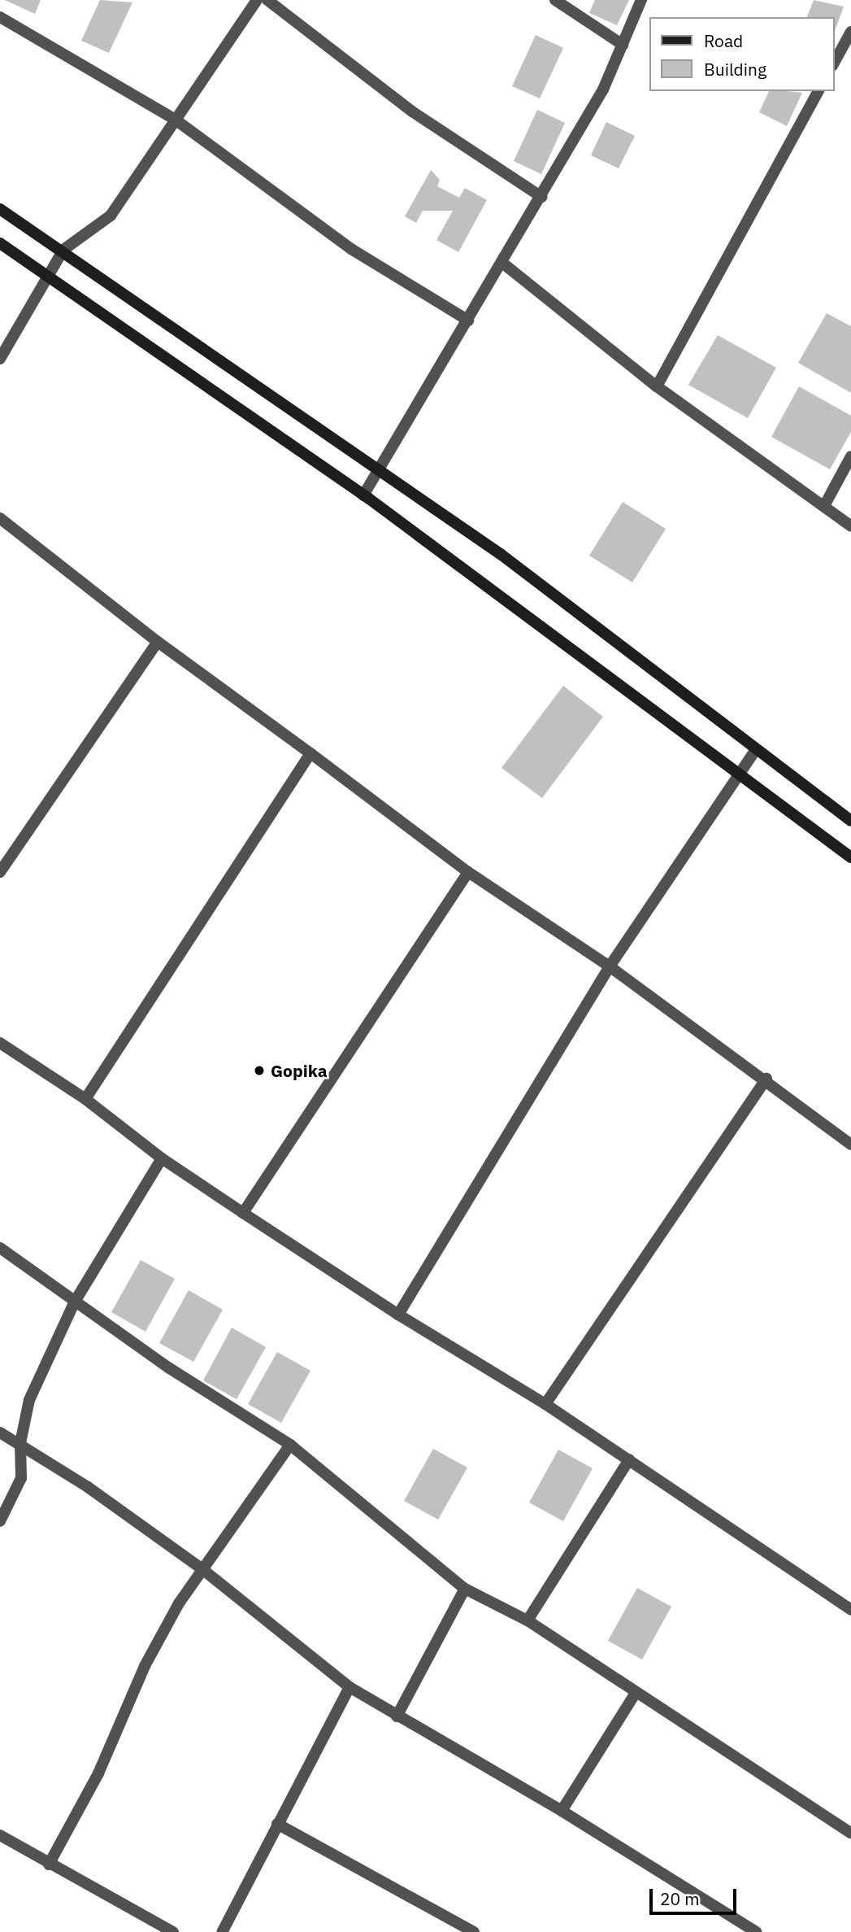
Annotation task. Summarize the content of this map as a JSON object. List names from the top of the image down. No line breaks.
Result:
{"places":["Gopika"],"legend":["Road","Building"],"scale_bar":"20 m"}
